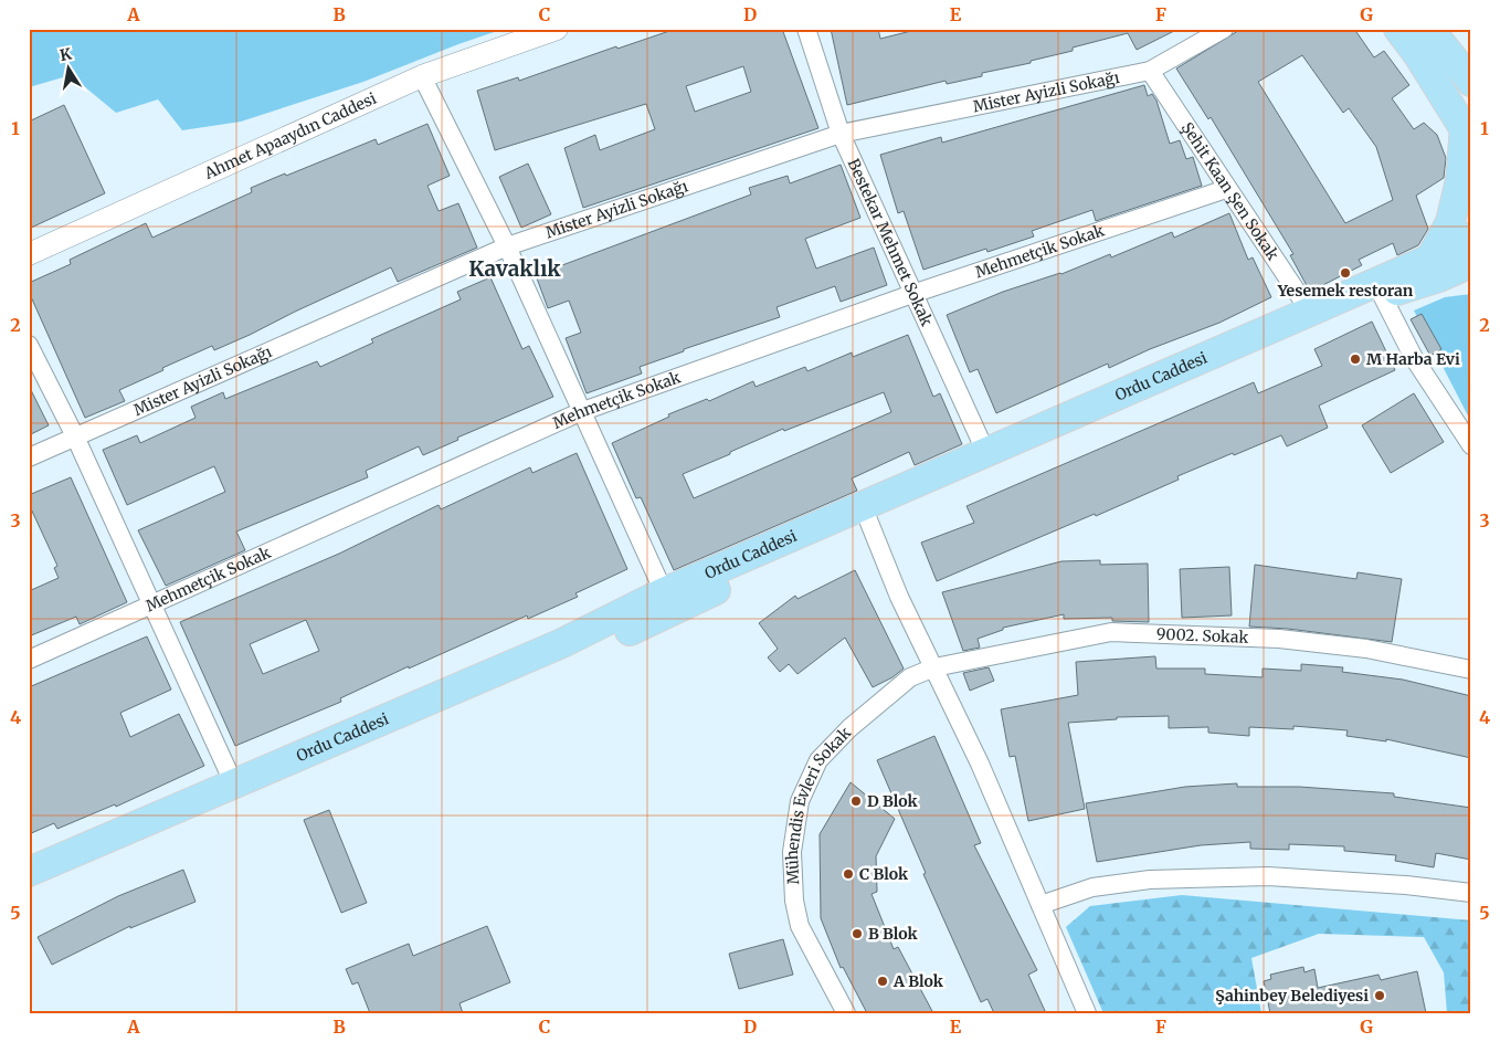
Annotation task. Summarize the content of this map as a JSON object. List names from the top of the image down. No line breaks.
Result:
{"streets":{"main road":["Ordu Caddesi"],"street":["Mister Ayizli Sokağı","Ahmet Apaaydın Caddesi","Şehit Kaan Şen Sokak","Bestekar Mehmet Sokak","Mehmetçik Sokak","9002. Sokak","Mühendis Evleri Sokak"]},"crossings":[["Mister Ayizli Sokağı","Şehit Kaan Şen Sokak"],["Mister Ayizli Sokağı","Bestekar Mehmet Sokak"],["Şehit Kaan Şen Sokak","Mehmetçik Sokak"],["Şehit Kaan Şen Sokak","Ordu Caddesi"],["Bestekar Mehmet Sokak","Mehmetçik Sokak"],["Bestekar Mehmet Sokak","Ordu Caddesi"],["9002. Sokak","Mühendis Evleri Sokak"]],"districts":["Kavaklık"],"places":["Yesemek restoran","M Harba Evi","D Blok","C Blok","B Blok","A Blok","Şahinbey Belediyesi"],"north":"top","grid":{"columns":["A","B","C","D","E","F","G"],"rows":["1","2","3","4","5"]}}
